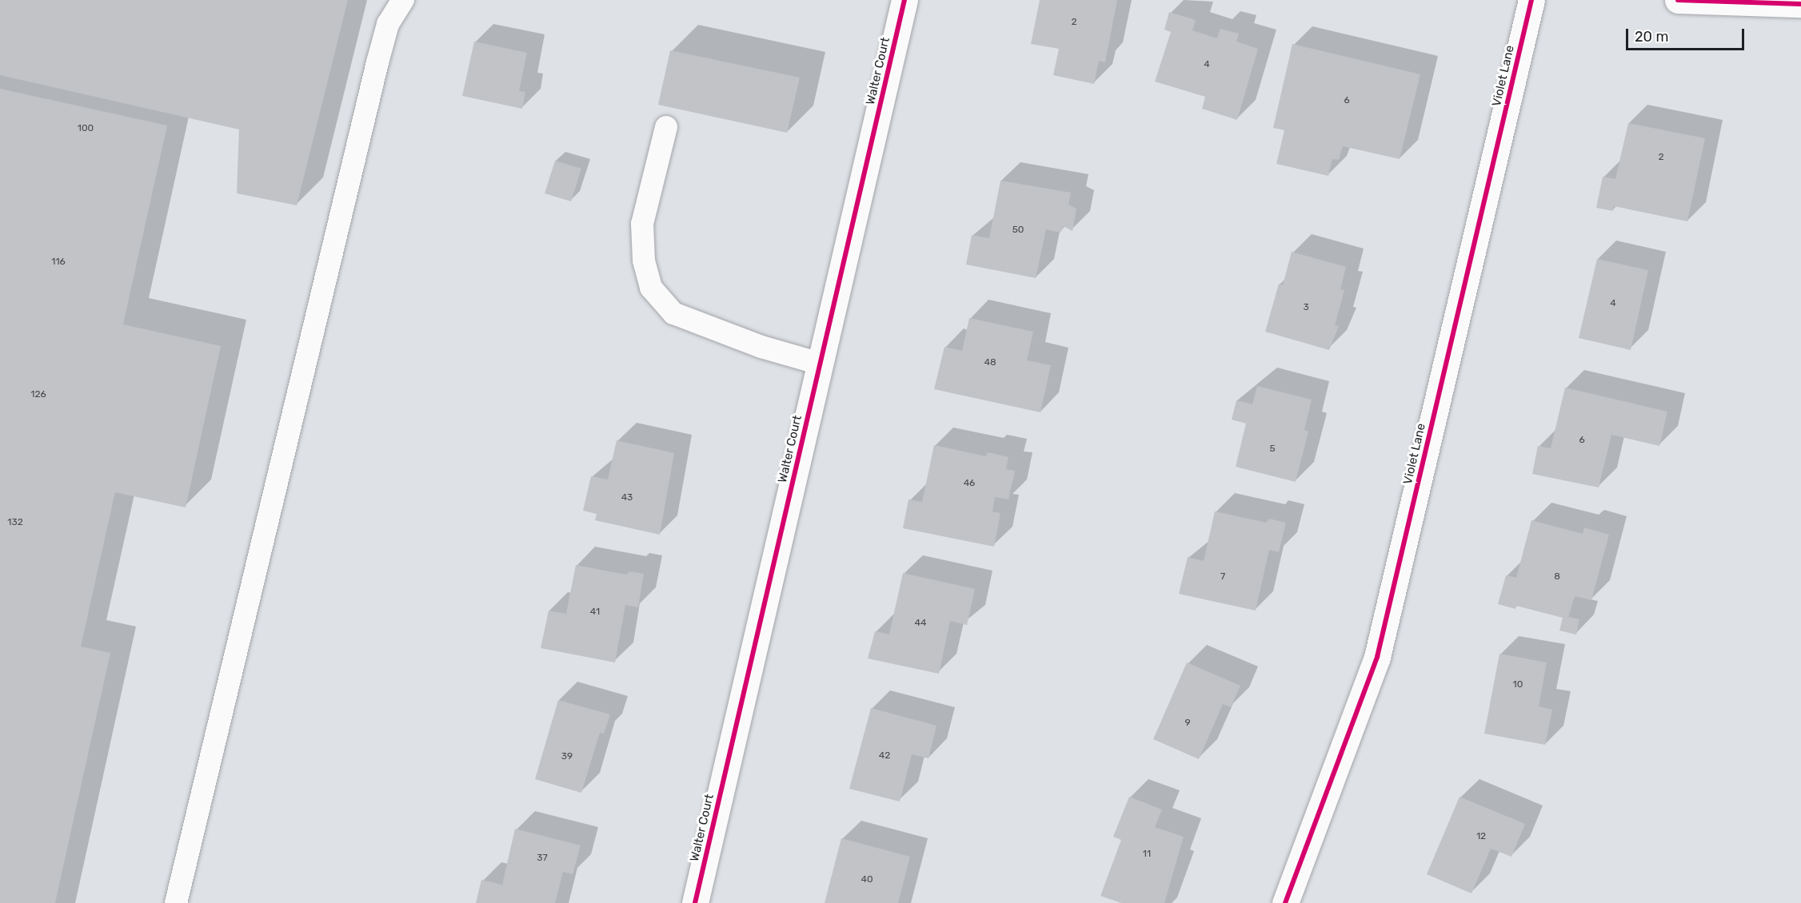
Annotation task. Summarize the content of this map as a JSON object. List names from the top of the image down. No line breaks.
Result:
{"streets":{"street":["Walter Court","Violet Lane"]},"house_numbers":["2","4","6","100","2","50","116","4","3","48","126","6","5","46","43","132","7","8","41","44","10","9","42","39","12","11","37","40"],"scale_bar":"20 m"}
